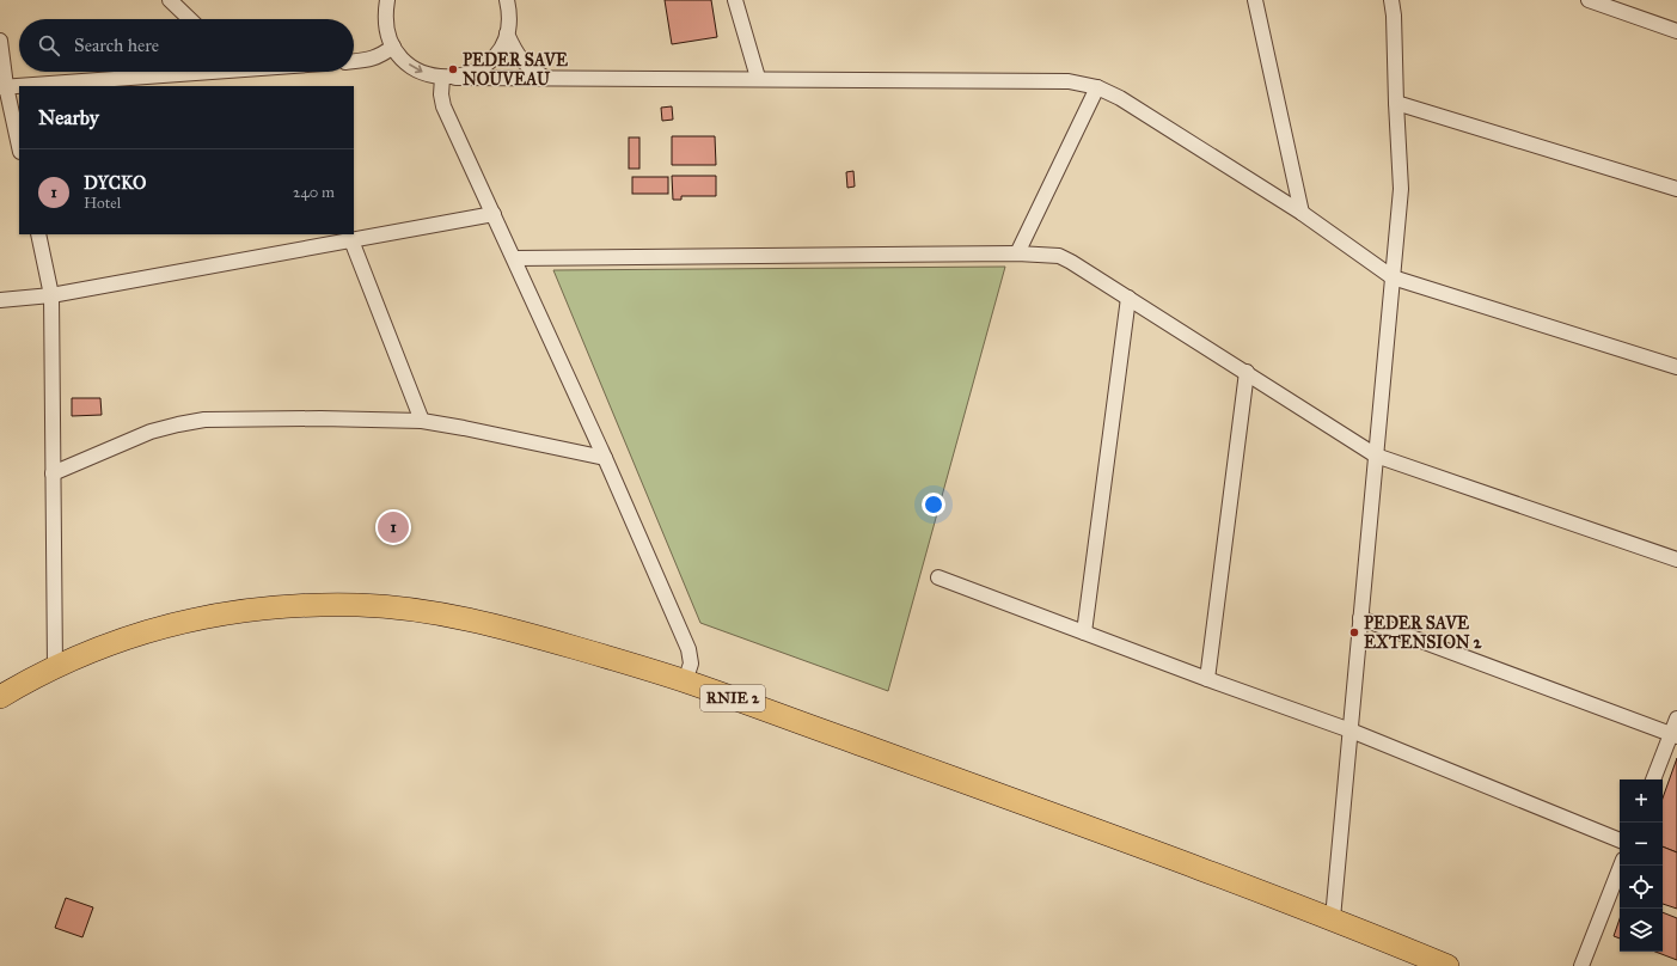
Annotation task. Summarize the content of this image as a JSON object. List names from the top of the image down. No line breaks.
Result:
{"streets":{"main road":["RNIE 2"]},"places":["PEDER SAVE NOUVEAU","PEDER SAVE EXTENSION 2"],"page":{"search":"Search here","heading":"Nearby","list":[{"mark":"1","name":"DYCKO","note":"Hotel","value":"240 m"}],"pins":"1","map_buttons":["+","−"]}}
